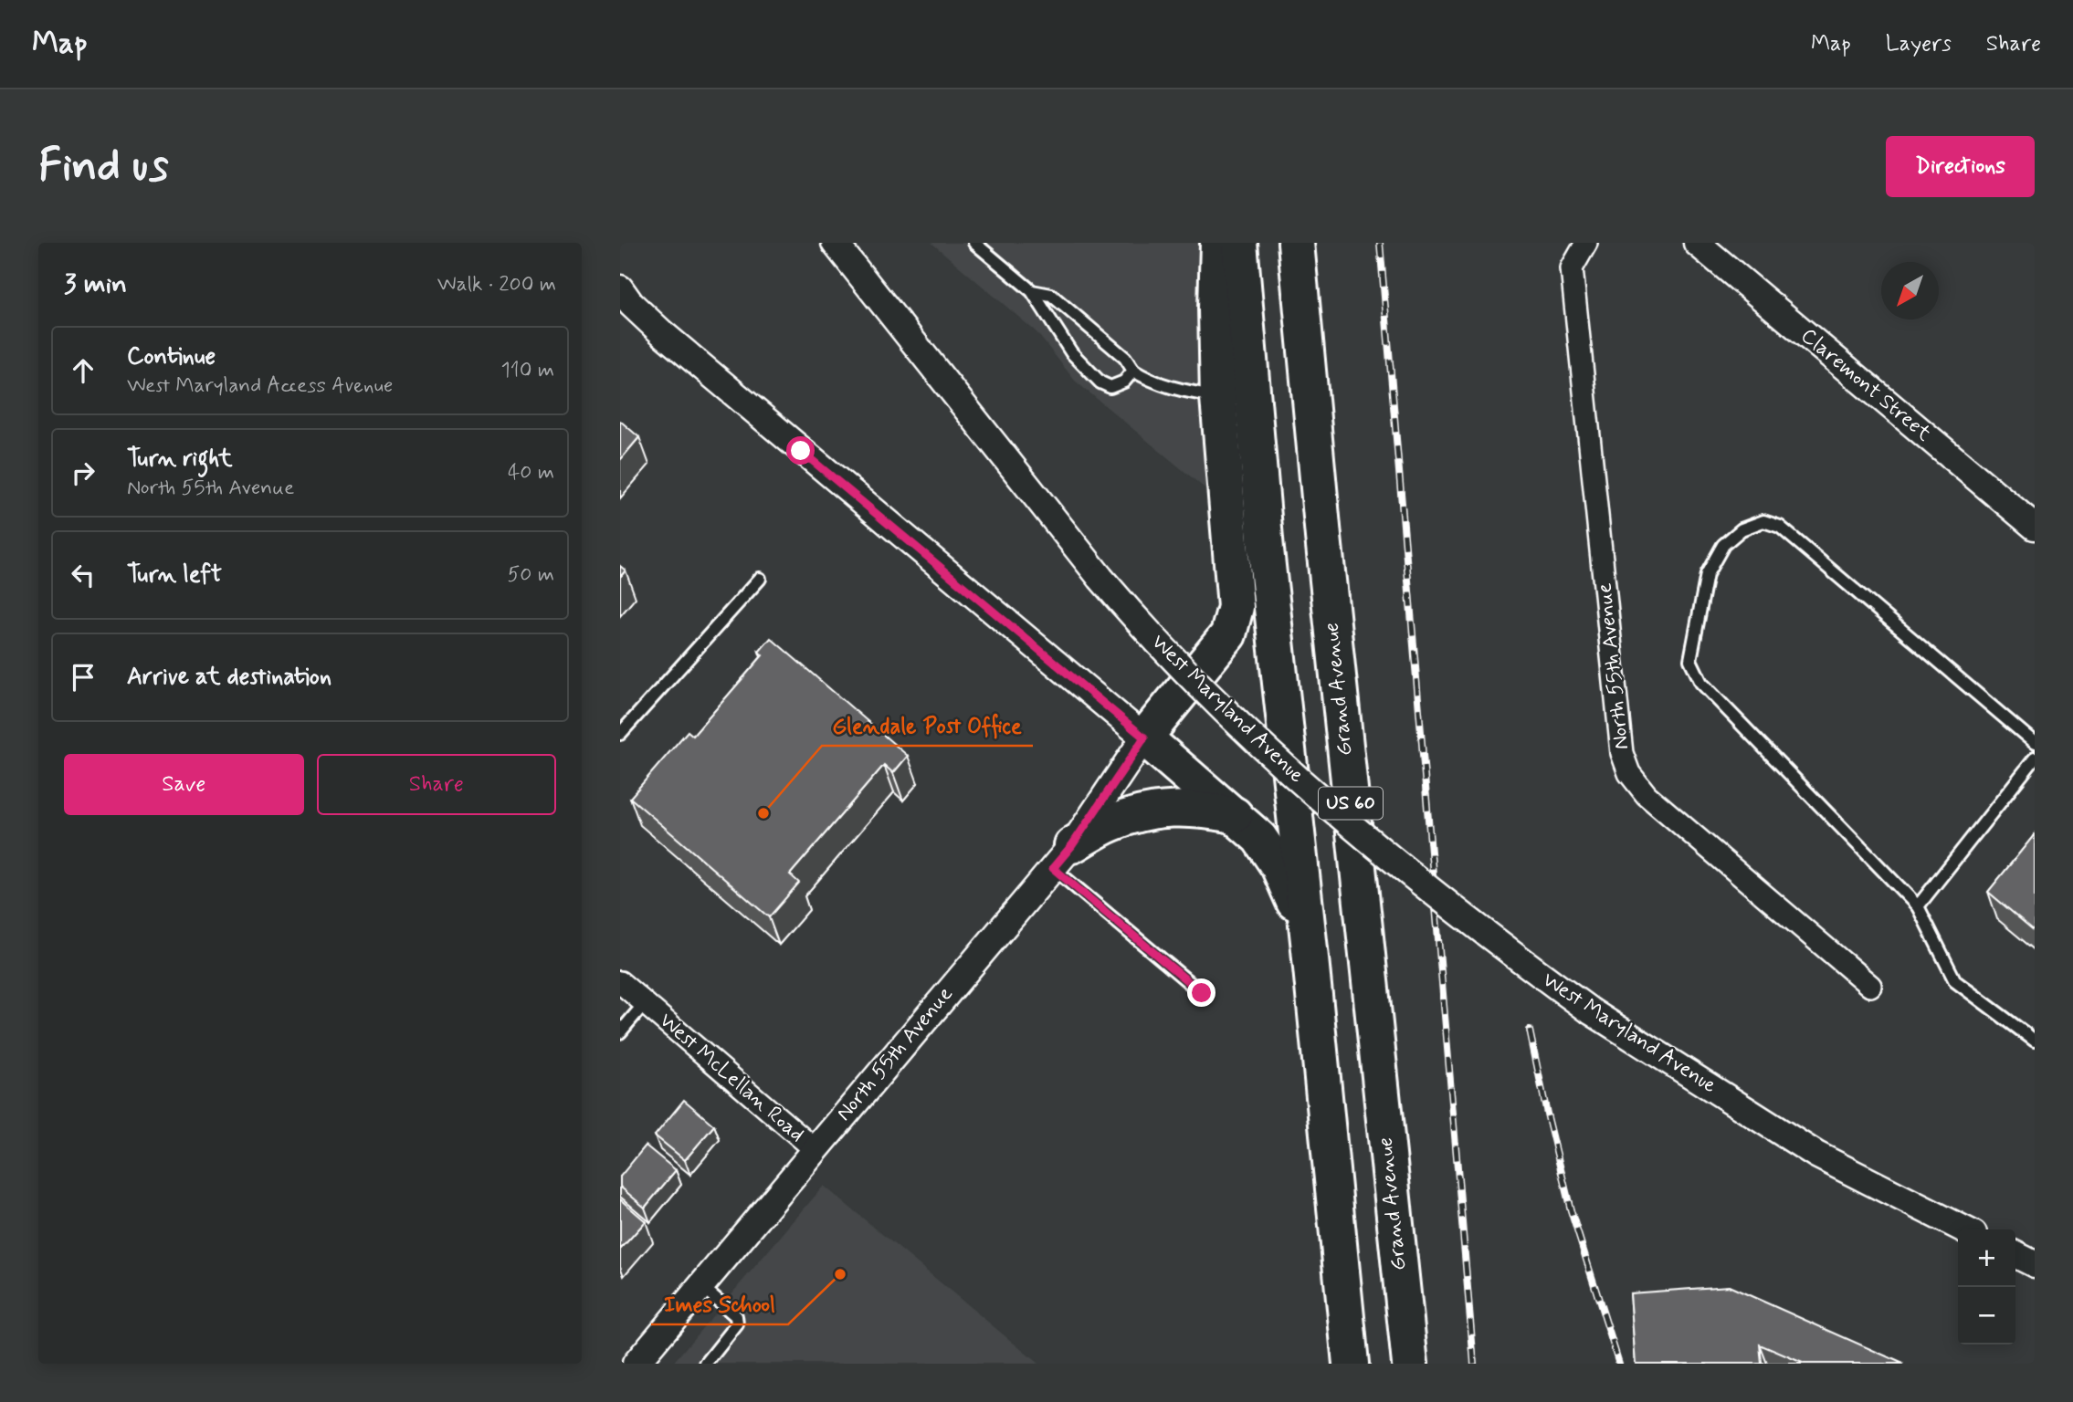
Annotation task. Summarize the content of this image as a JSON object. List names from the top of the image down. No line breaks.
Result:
{"streets":{"highway":["Grand Avenue","US 60"],"street":["Claremont Street","North 55th Avenue","West Maryland Avenue","West McLellan Road"]},"crossings":[["North 55th Avenue","West McLellan Road"]],"places":["Glendale Post Office","Imes School"],"north":"bottom left","page":{"header":"Map","nav":["Map","Layers","Share"],"buttons":["Directions",["Save","Share"]],"title":"Find us","heading":["3 min","Walk · 200 m"],"list":[["Continue","West Maryland Access Avenue","110 m"],["Turn right","North 55th Avenue","40 m"],["Turn left","50 m"],"Arrive at destination"],"map_buttons":["+","−"]}}
